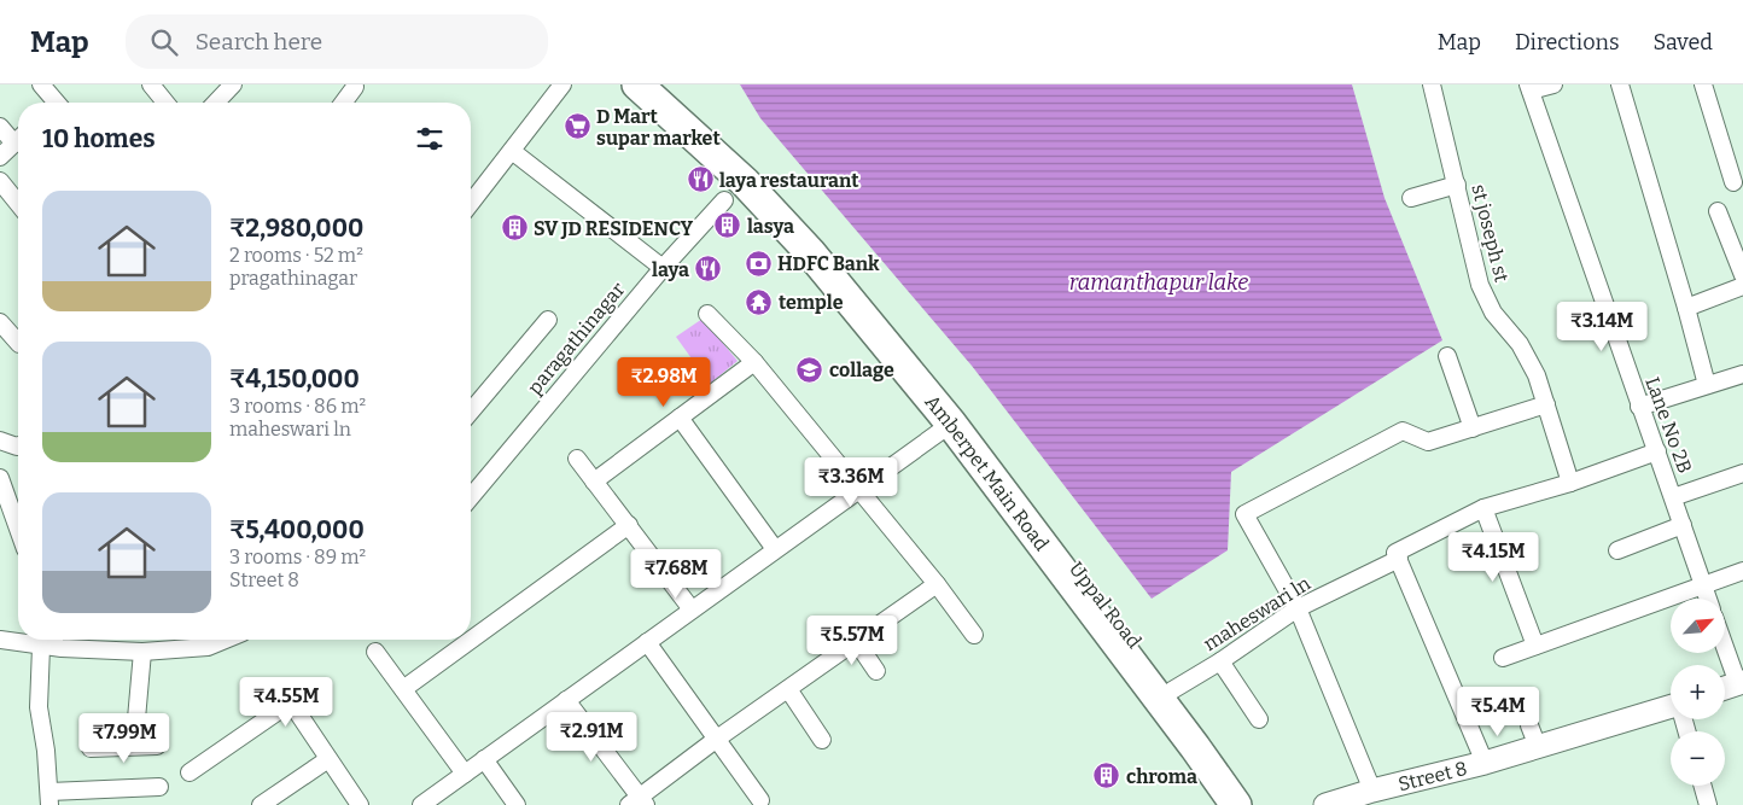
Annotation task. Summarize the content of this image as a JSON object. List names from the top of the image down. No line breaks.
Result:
{"streets":{"highway":["Amberpet Main Road","Uppal Road"],"street":["st joseph st","paragathinagar","Lane No 2B","maheswari ln","Street 8"]},"crossings":[["Amberpet Main Road","Uppal Road"],["Uppal Road","maheswari ln"]],"water":["ramanthapur lake"],"places":{"supermarket":["D Mart supar market"],"restaurant":["laya restaurant","laya"],"building":["lasya","SV JD RESIDENCY","chroma"],"bank":["HDFC Bank"],"temple":["temple"],"school or university":["collage"]},"north":"top right","page":{"header":"Map","search":"Search here","nav":["Map","Directions","Saved"],"heading":"10 homes","list":[{"name":"₹2,980,000","note":"2 rooms · 52 m² · pragathinagar"},{"name":"₹4,150,000","note":"3 rooms · 86 m² · maheswari ln"},{"name":"₹5,400,000","note":"3 rooms · 89 m² · Street 8"}],"price":["₹3.14M","₹2.98M","₹3.36M","₹4.15M","₹7.68M","₹5.57M","₹4.55M","₹5.4M","₹2.91M","₹7.99M"],"map_buttons":["+","−"]}}
